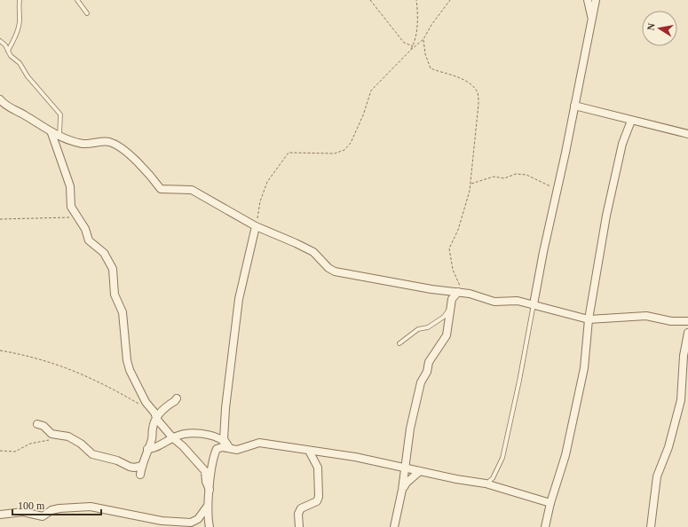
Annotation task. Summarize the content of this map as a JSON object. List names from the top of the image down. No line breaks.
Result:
{"scale_bar":"100 m","north":"left"}
